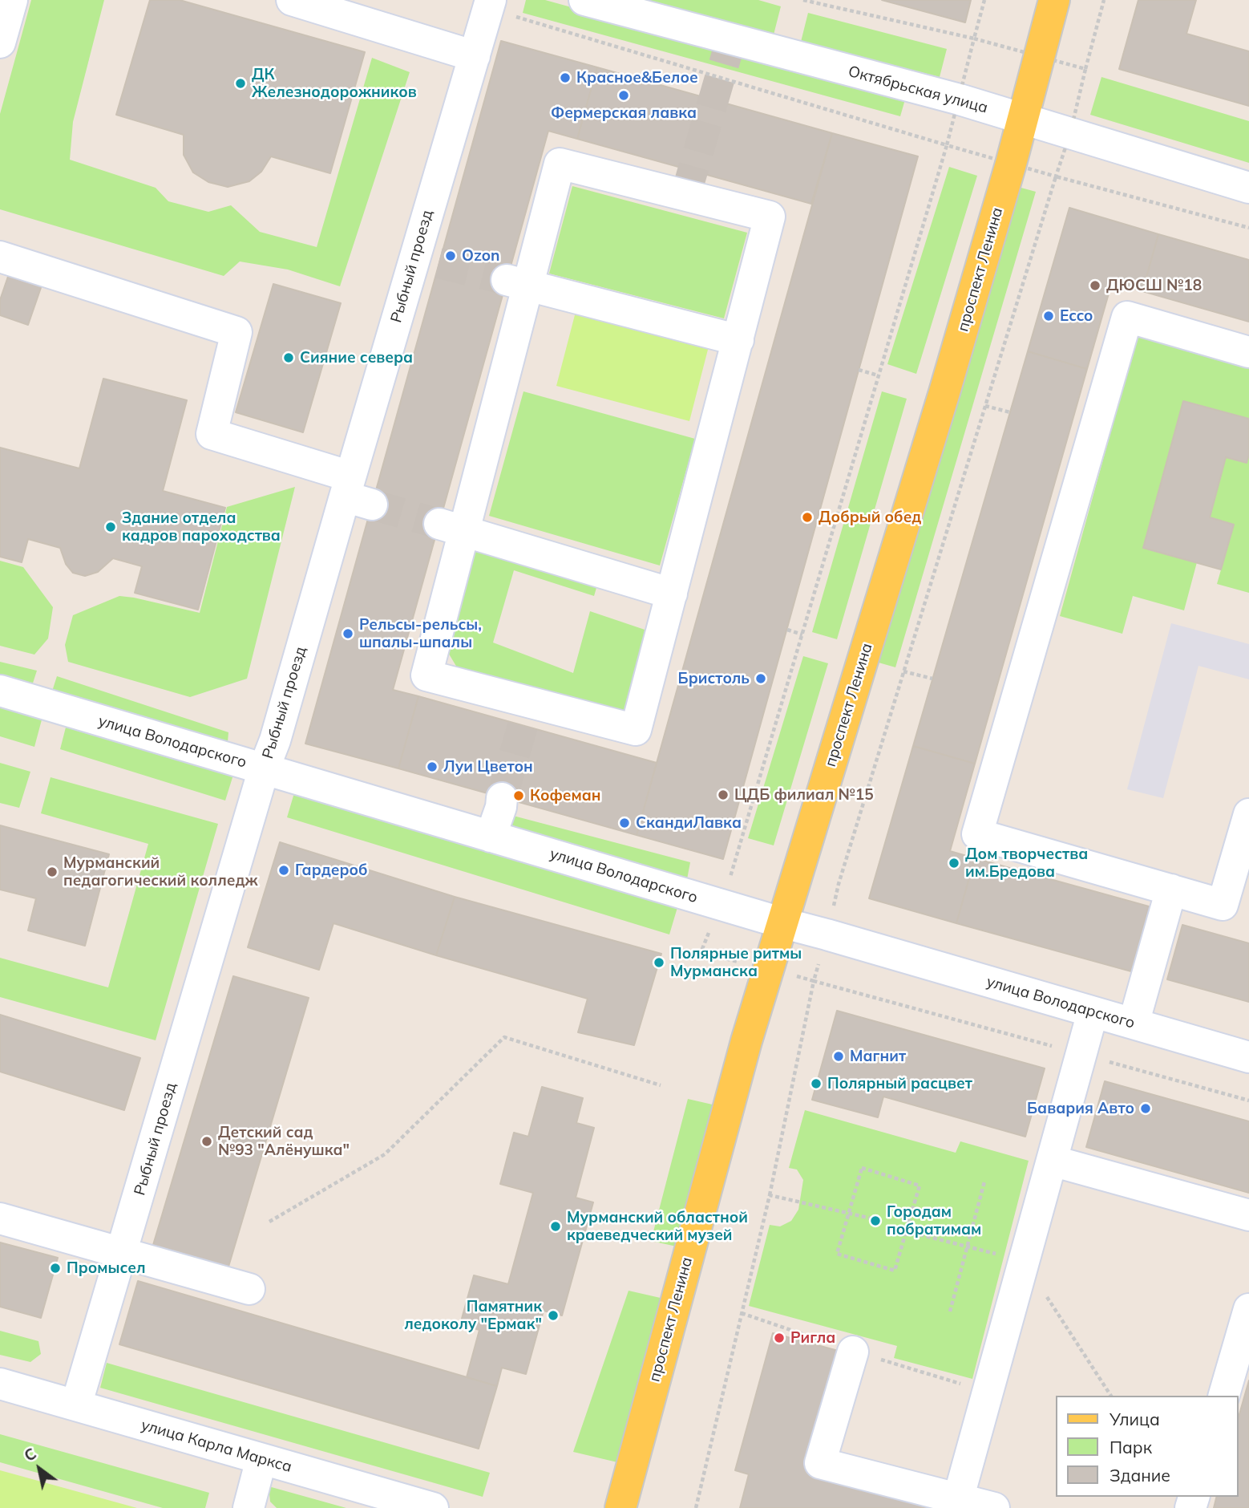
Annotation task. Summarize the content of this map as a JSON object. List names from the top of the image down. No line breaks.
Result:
{"streets":{"main road":["проспект Ленина"],"street":["Октябрьская улица","Рыбный проезд","улица Володарского","улица Карла Маркса"]},"crossings":[["Октябрьская улица","проспект Ленина"],["Рыбный проезд","улица Володарского"],["Рыбный проезд","улица Карла Маркса"],["проспект Ленина","улица Володарского"]],"places":["Красное&Белое","ДК Железнодорожников","Фермерская лавка","Ozon","ДЮСШ №18","Ecco","Сияние севера","Добрый обед","Здание отдела кадров пароходства","Рельсы-рельсы, шпалы-шпалы","Бристоль","Луи Цветон","ЦДБ филиал №15","Кофеман","СкандиЛавка","Дом творчества им.Бредова","Гардероб","Мурманский педагогический колледж","Полярные ритмы Мурманска","Магнит","Полярный расцвет","Бавария Авто","Детский сад №93 \"Алёнушка\"","Городам побратимам","Мурманский областной краеведческий музей","Промысел","Памятник ледоколу \"Ермак\"","Ригла"],"legend":["Улица","Парк","Здание"],"north":"top left"}
